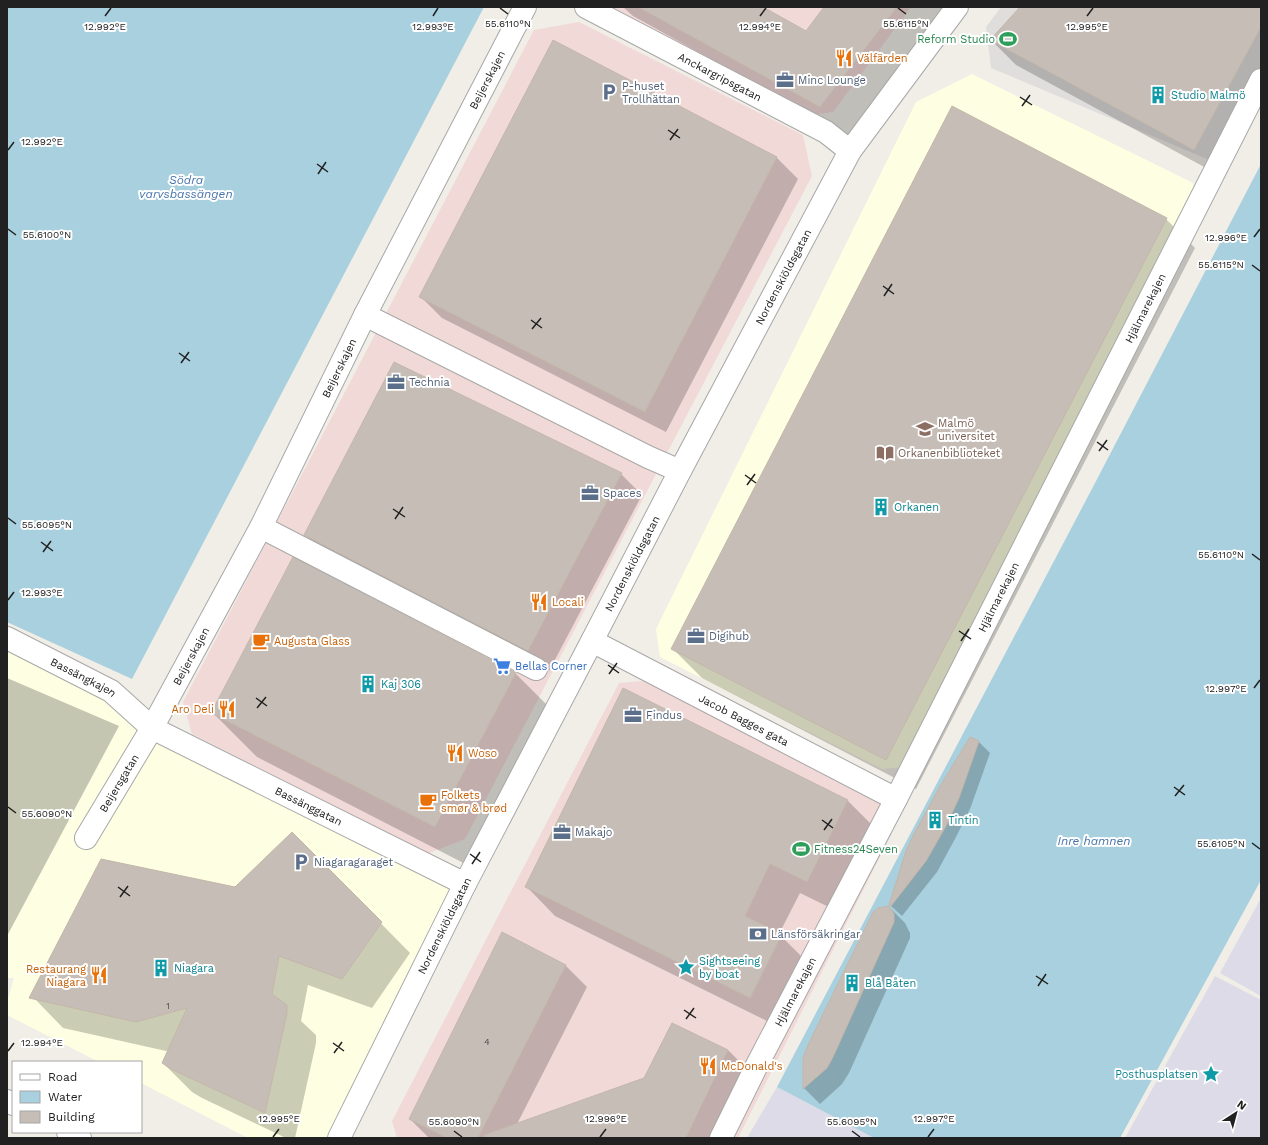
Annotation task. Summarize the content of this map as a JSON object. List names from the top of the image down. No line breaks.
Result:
{"streets":{"street":["Anckargripsgatan","Beijerskajen","Nordenskiöldsgatan","Hjälmarekajen","Bassängkajen","Jacob Bagges gata","Beijersgatan","Bassänggatan"]},"crossings":[["Anckargripsgatan","Nordenskiöldsgatan"],["Beijerskajen","Bassängkajen"],["Beijerskajen","Beijersgatan"],["Beijerskajen","Bassänggatan"],["Nordenskiöldsgatan","Jacob Bagges gata"],["Nordenskiöldsgatan","Bassänggatan"],["Hjälmarekajen","Jacob Bagges gata"],["Bassängkajen","Beijersgatan"],["Bassängkajen","Bassänggatan"],["Beijersgatan","Bassänggatan"]],"water":["Södra varvsbassängen","Inre hamnen"],"places":{"sports":["Reform Studio","Fitness24Seven"],"restaurant":["Välfärden","Locali","Aro Deli","Woso","Restaurang Niagara","McDonald's"],"office":["Minc Lounge","Technia","Spaces","Digihub","Findus","Makajo"],"parking":["P-huset Trollhättan","Niagaragaraget"],"building":["Studio Malmö","Orkanen","Kaj 306","Tintin","Niagara","Blå Båten"],"school or university":["Malmö universitet"],"library":["Orkanenbiblioteket"],"cafe":["Augusta Glass","Folkets smør & brød"],"supermarket":["Bellas Corner"],"bank":["Länsförsäkringar"],"place":["Sightseeing by boat","Posthusplatsen"]},"house_numbers":["1","4"],"legend":["Road","Water","Building"],"north":"top right","coordinates":["55.6115°N","55.6110°N","12.992°E","12.993°E","12.994°E","12.995°E","55.6100°N","12.996°E","55.6095°N","12.997°E","55.6090°N","55.6105°N"]}
